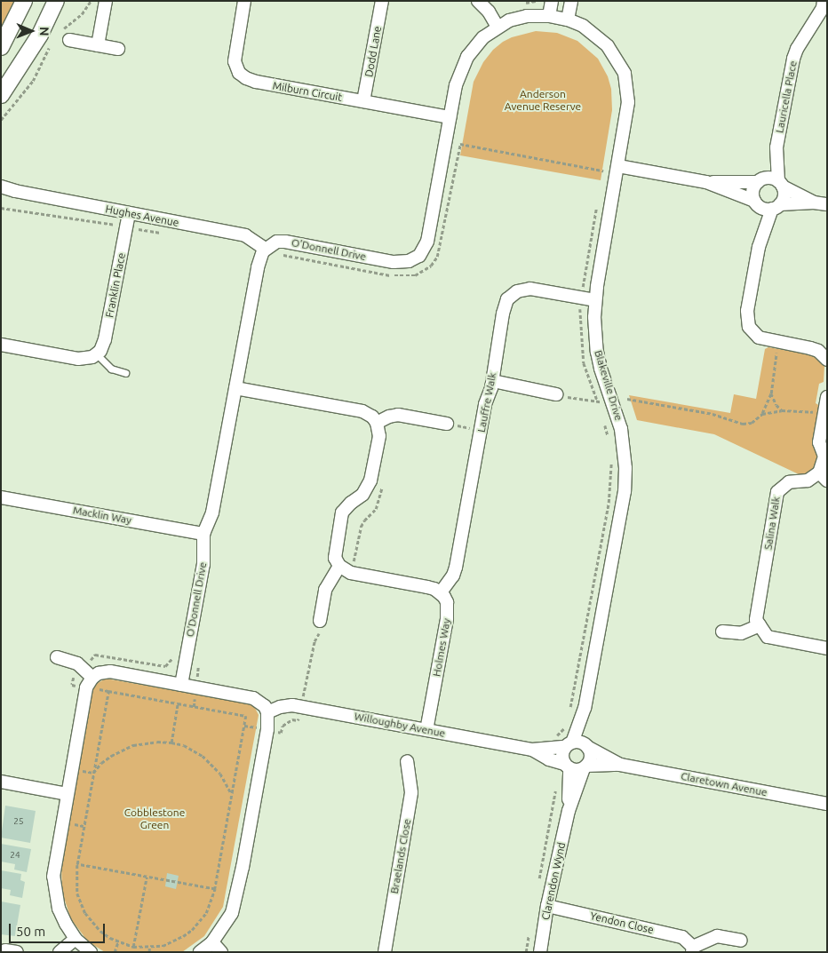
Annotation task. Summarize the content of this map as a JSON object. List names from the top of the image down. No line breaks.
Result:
{"streets":{"street":["Dodd Lane","Milburn Circuit","Lauricella Place","Hughes Avenue","O'Donnell Drive","Franklin Place","Blakeville Drive","Lauffre Walk","Macklin Way","Salina Walk","Holmes Way","Willoughby Avenue","Claretown Avenue","Braelands Close","Clarendon Wynd","Yendon Close"]},"crossings":[["Dodd Lane","Milburn Circuit"],["Milburn Circuit","O'Donnell Drive"],["Hughes Avenue","O'Donnell Drive"],["Hughes Avenue","Franklin Place"],["O'Donnell Drive","Blakeville Drive"],["O'Donnell Drive","Macklin Way"],["Blakeville Drive","Lauffre Walk"],["Blakeville Drive","Willoughby Avenue"],["Blakeville Drive","Claretown Avenue"],["Blakeville Drive","Clarendon Wynd"],["Lauffre Walk","Holmes Way"],["Holmes Way","Willoughby Avenue"],["Willoughby Avenue","Claretown Avenue"],["Willoughby Avenue","Clarendon Wynd"],["Claretown Avenue","Clarendon Wynd"],["Clarendon Wynd","Yendon Close"]],"parks":["Anderson Avenue Reserve","Cobblestone Green"],"house_numbers":["25","24"],"scale_bar":"50 m","north":"right"}
